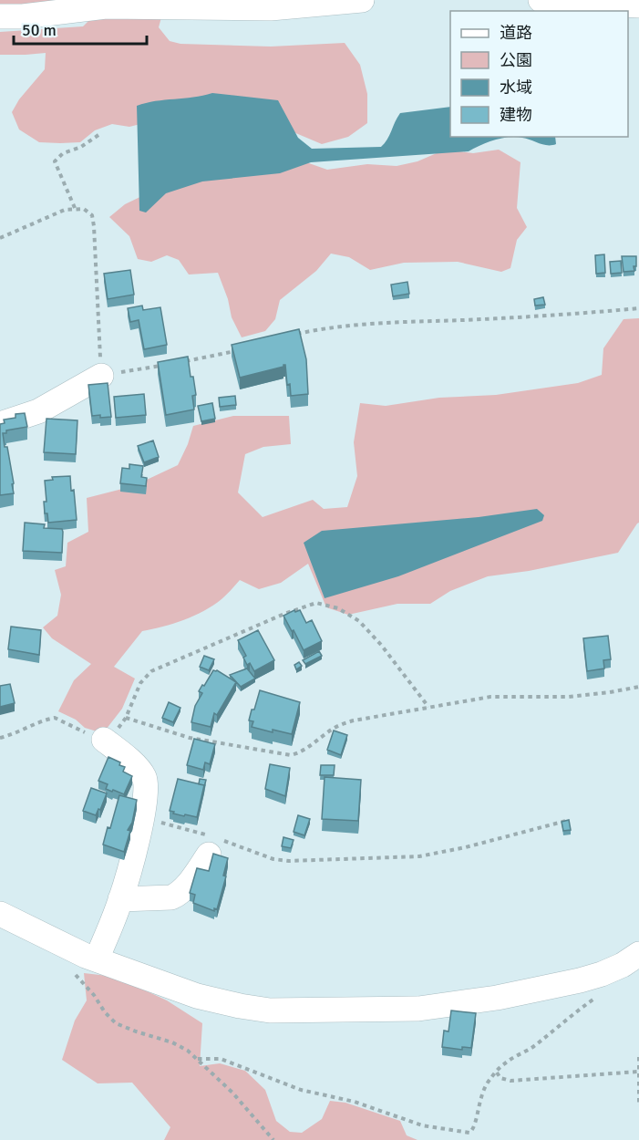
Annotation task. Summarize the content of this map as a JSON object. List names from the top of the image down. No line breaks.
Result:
{"legend":["道路","公園","水域","建物"],"scale_bar":"50 m"}
